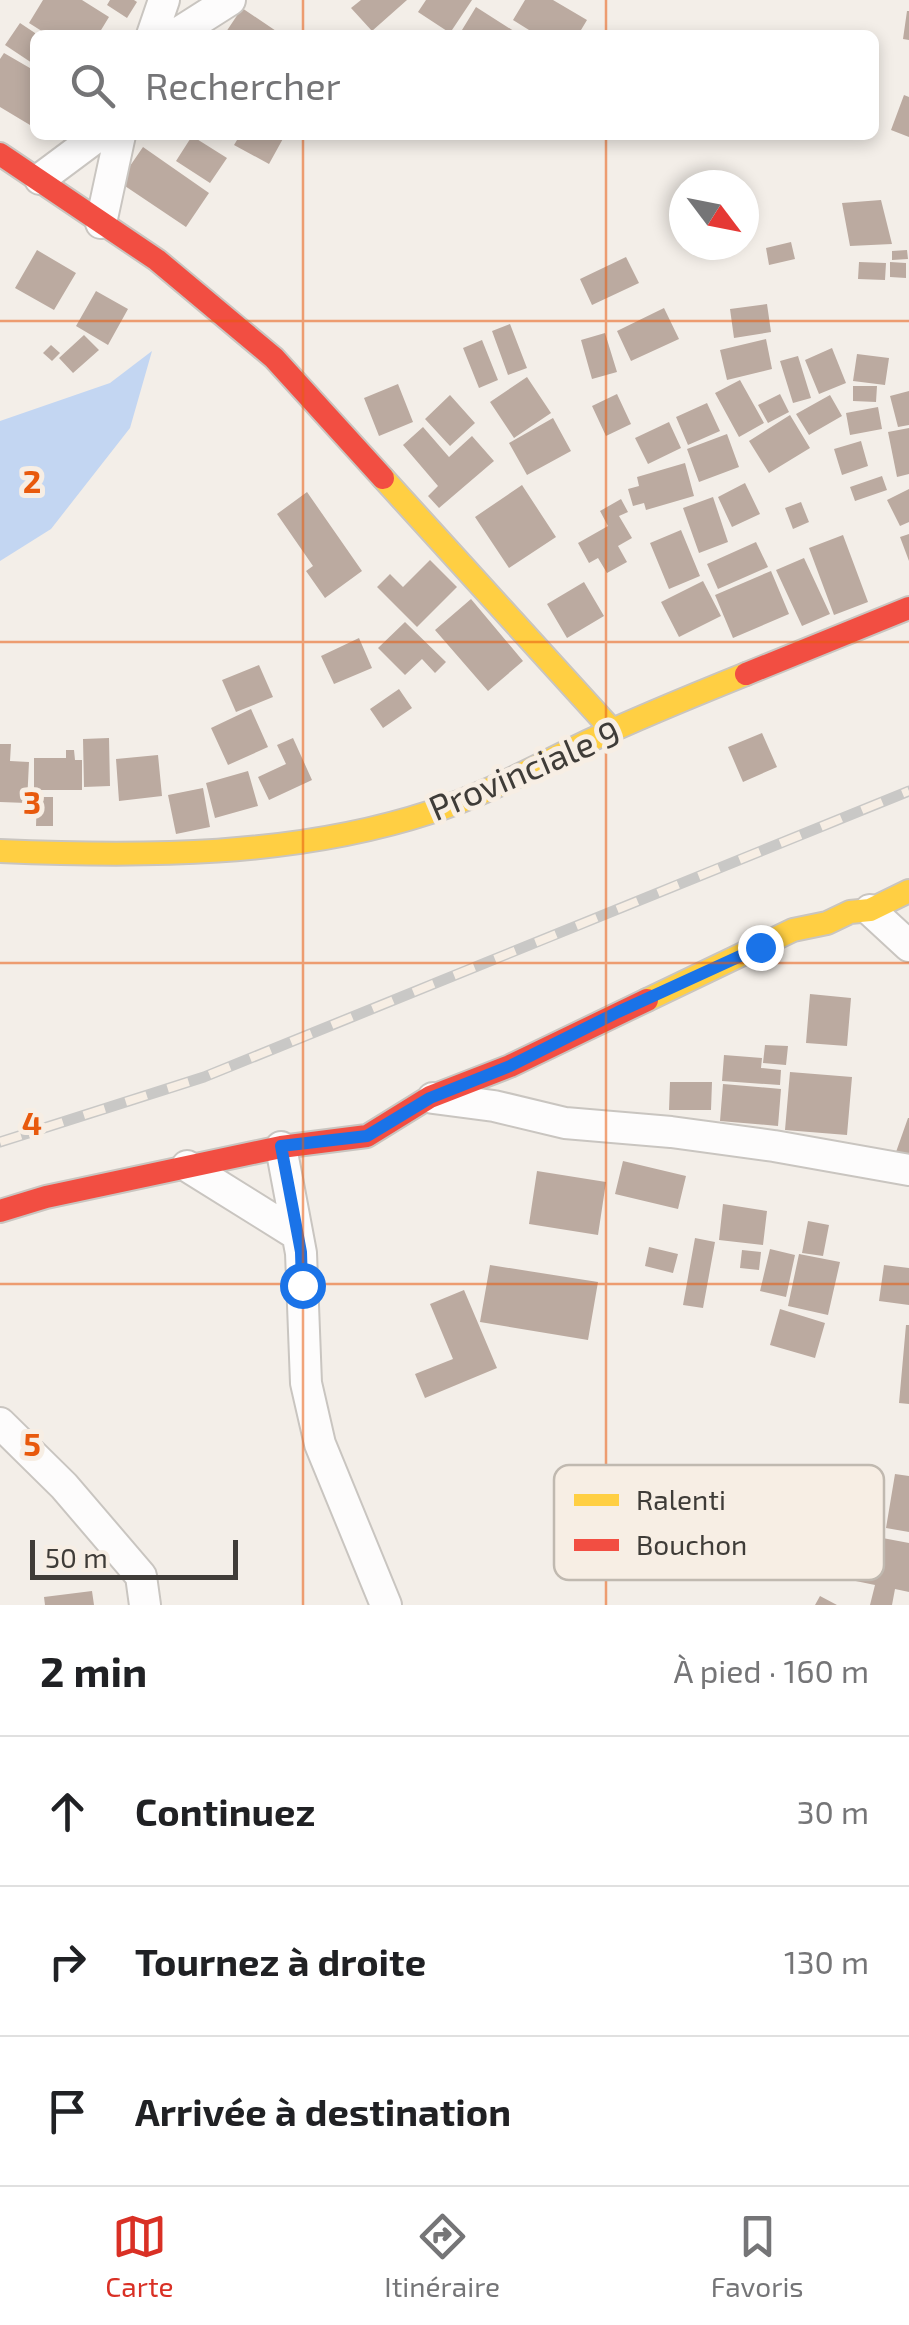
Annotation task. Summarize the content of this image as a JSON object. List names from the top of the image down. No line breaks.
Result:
{"streets":{"street":["Provinciale 9"]},"legend":["Ralenti","Bouchon"],"scale_bar":"50 m","north":"bottom right","page":{"search":"Rechercher","scale":"50 m","heading":["2 min","À pied · 160 m"],"list":[["Continuez","30 m"],["Tournez à droite","130 m"],"Arrivée à destination"],"nav":["Carte","Itinéraire","Favoris"]},"grid":{"rows":["2","3","4","5"]}}
